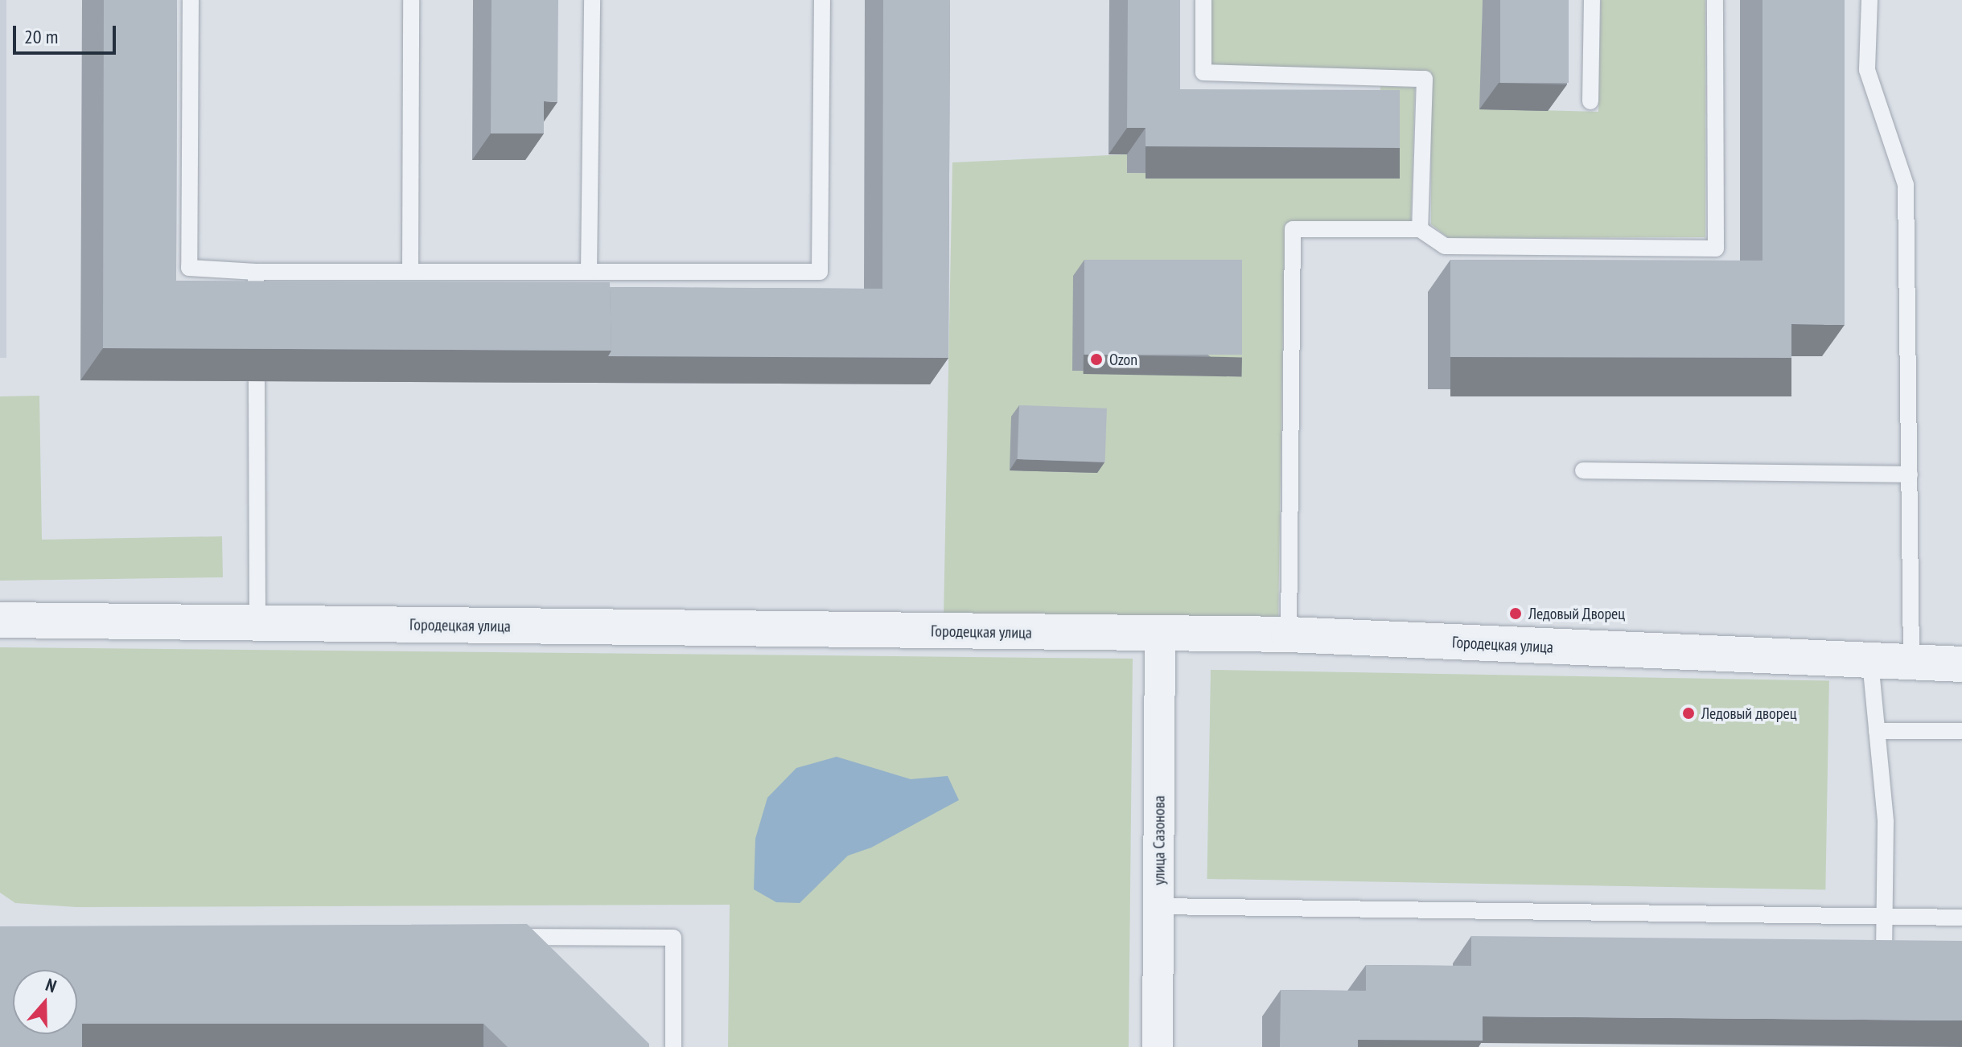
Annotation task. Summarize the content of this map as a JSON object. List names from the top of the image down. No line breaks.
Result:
{"streets":{"street":["Городецкая улица","улица Сазонова"]},"crossings":[["Городецкая улица","улица Сазонова"]],"places":["Ozon","Ледовый Дворец","Ледовый дворец"],"scale_bar":"20 m","north":"top"}
